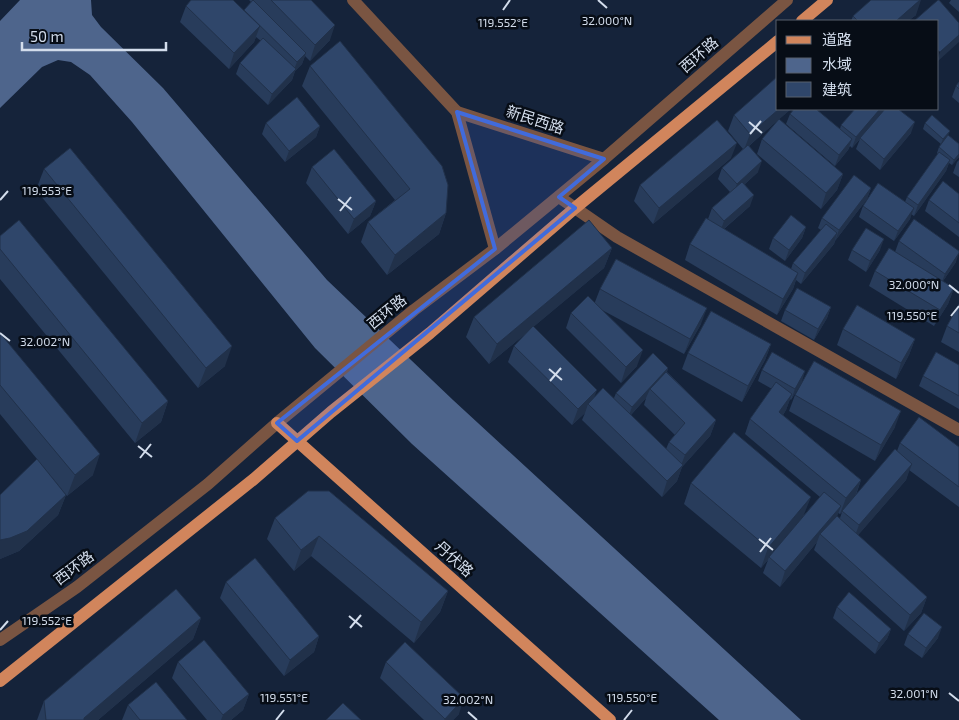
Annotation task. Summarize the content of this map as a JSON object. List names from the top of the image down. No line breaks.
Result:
{"streets":{"main road":["丹伏路"],"street":["西环路","新民西路"]},"crossings":[["西环路","新民西路"],["西环路","丹伏路"]],"legend":["道路","水域","建筑"],"scale_bar":"50 m","coordinates":["32.000°N","119.552°E","119.553°E","119.550°E","32.002°N","32.001°N","119.551°E"]}
